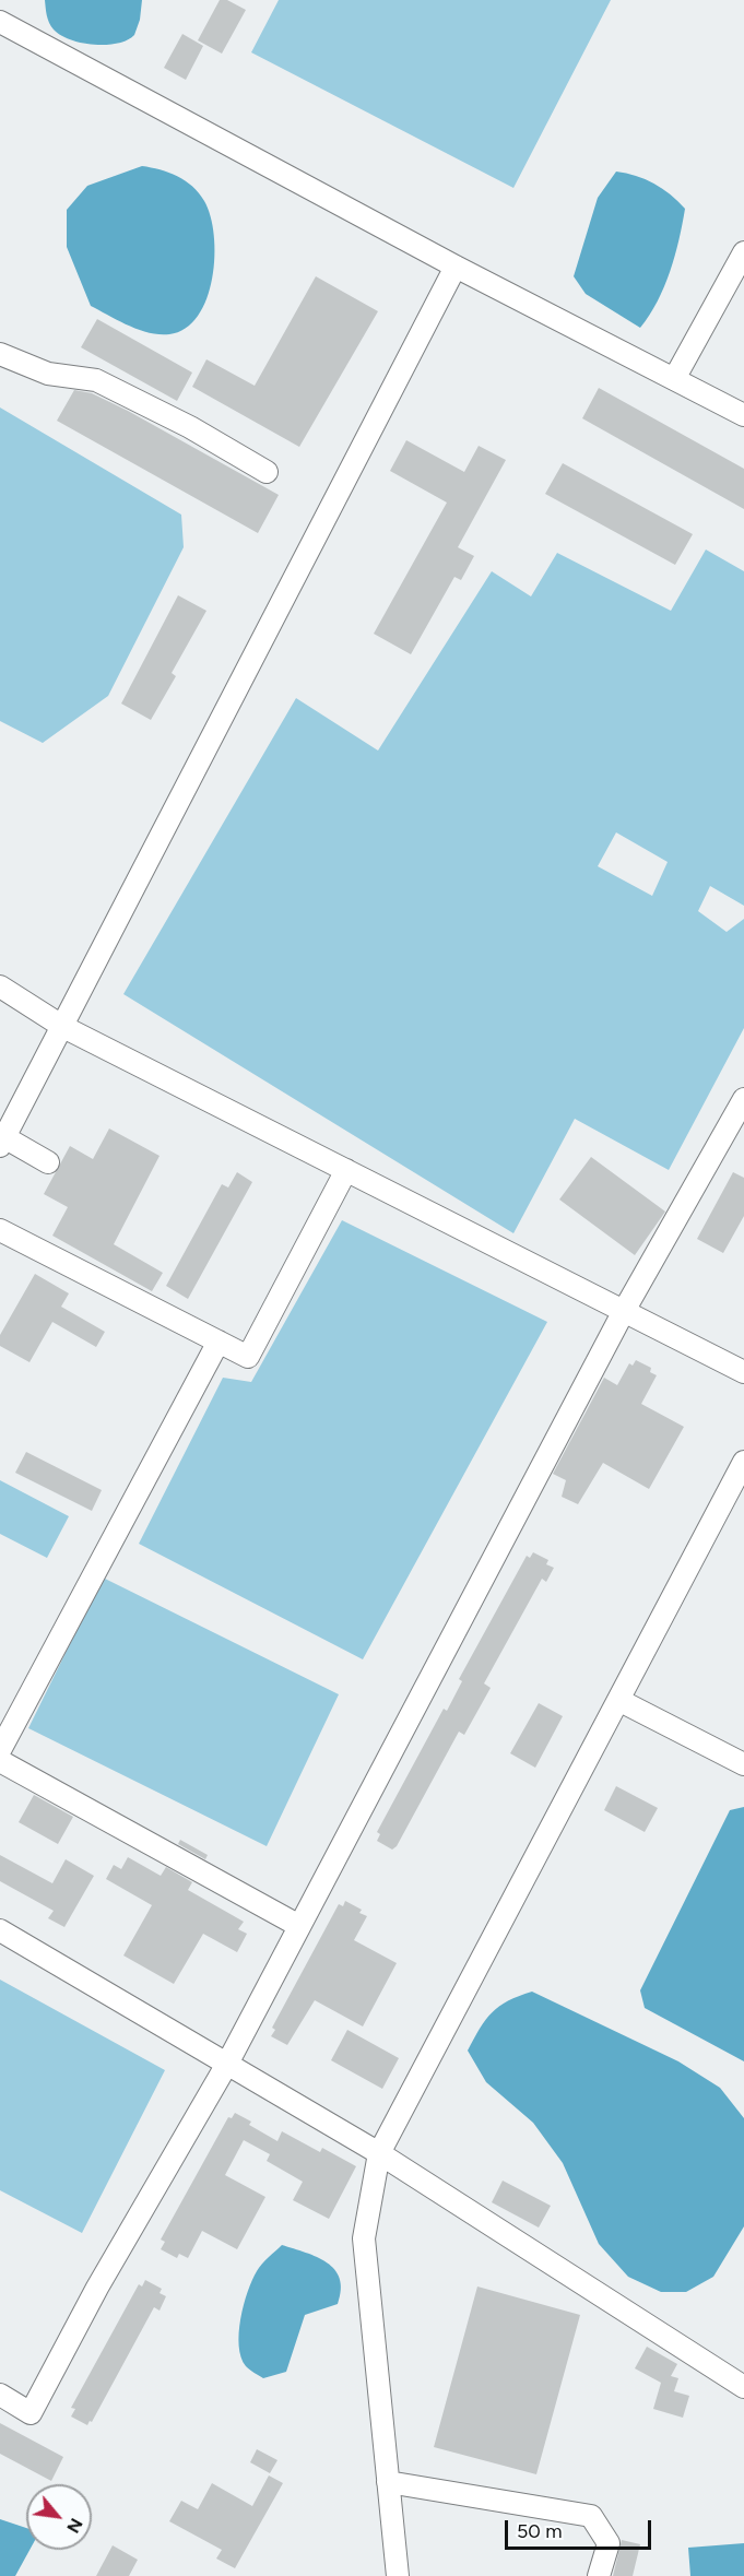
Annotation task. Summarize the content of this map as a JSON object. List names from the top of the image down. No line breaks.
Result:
{"scale_bar":"50 m","north":"bottom right"}
